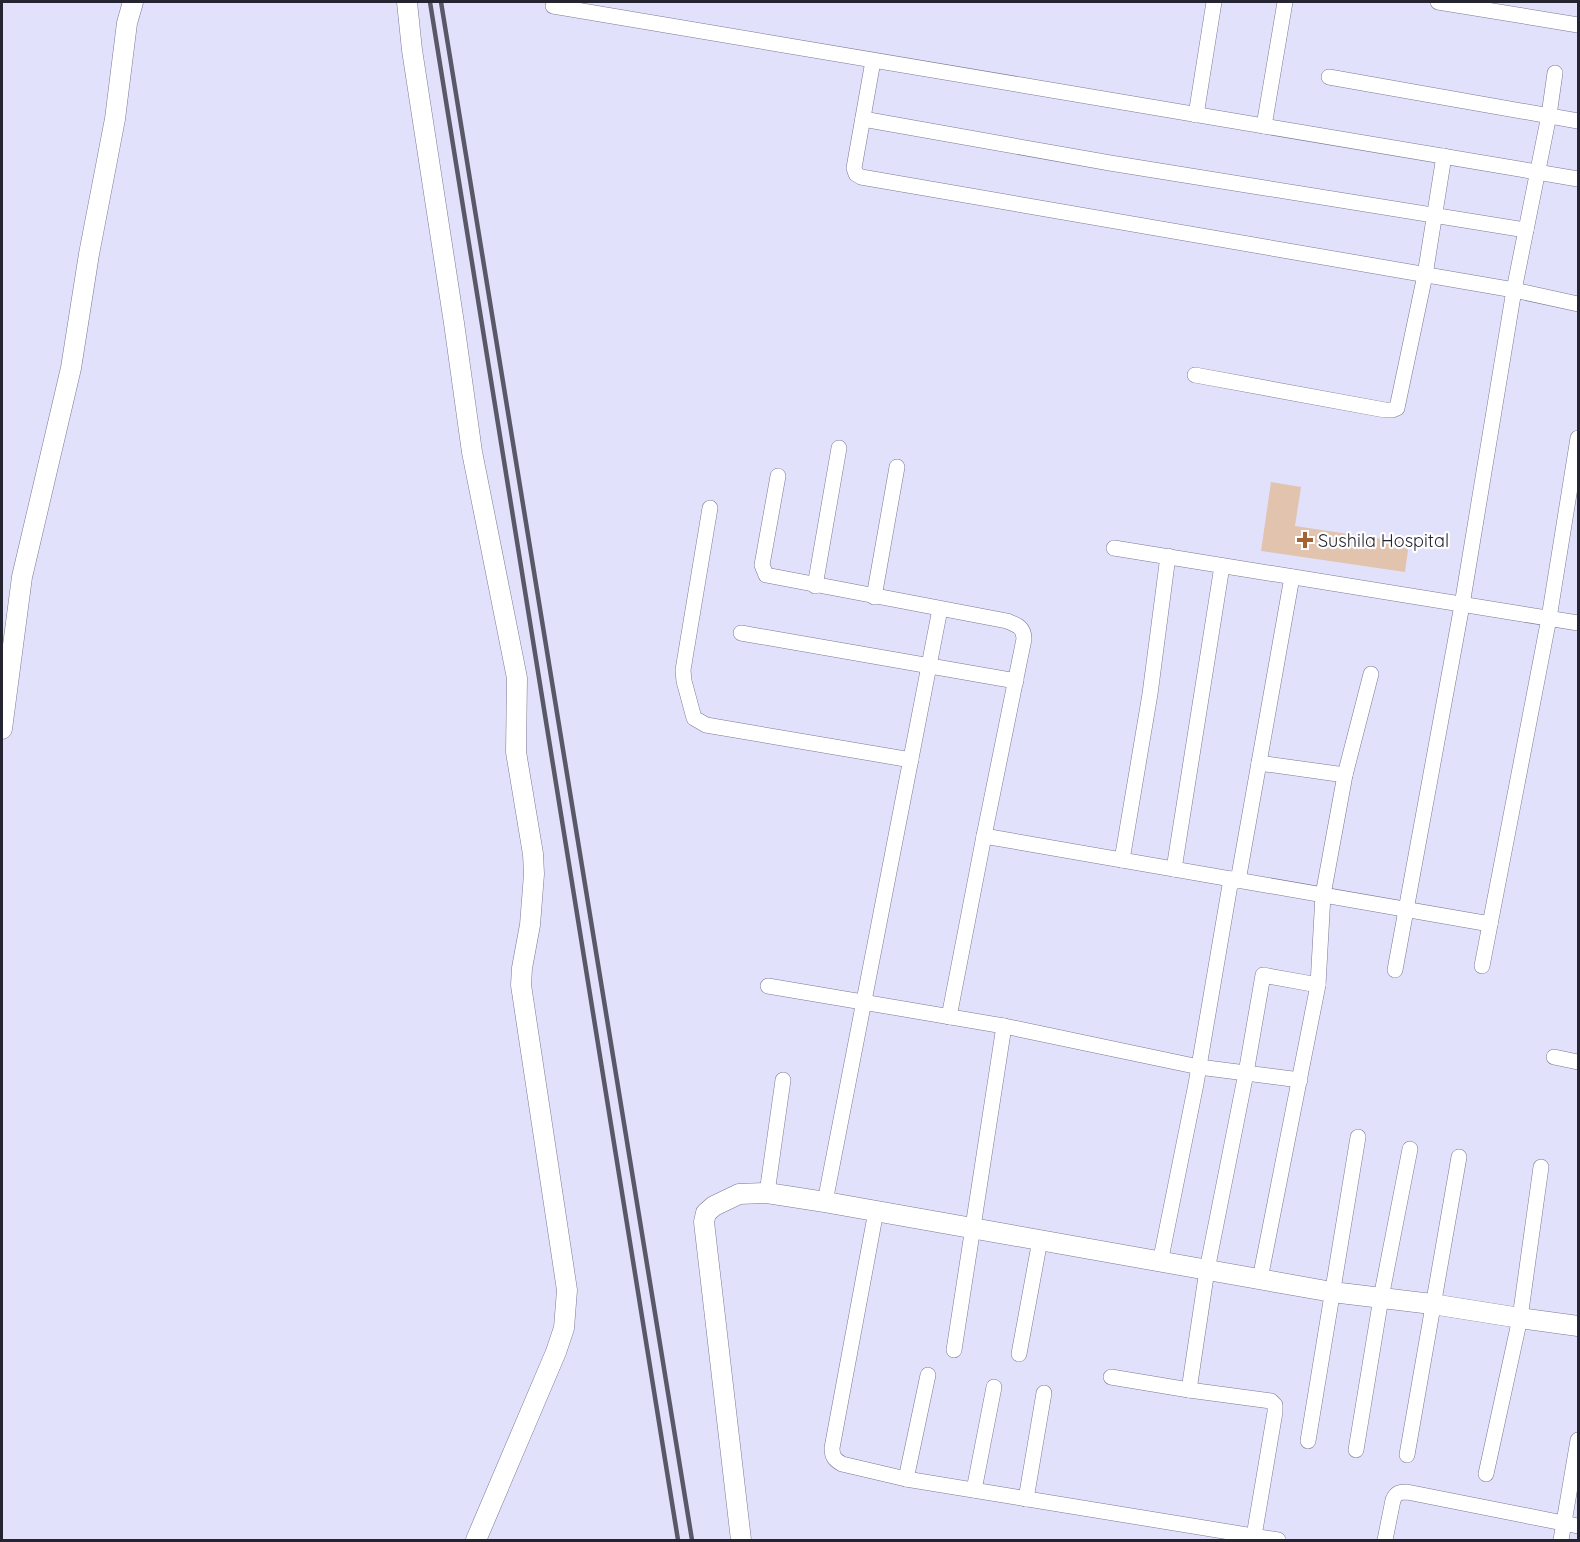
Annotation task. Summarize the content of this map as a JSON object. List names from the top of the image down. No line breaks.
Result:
{"places":{"health":["Sushila Hospital"]}}
